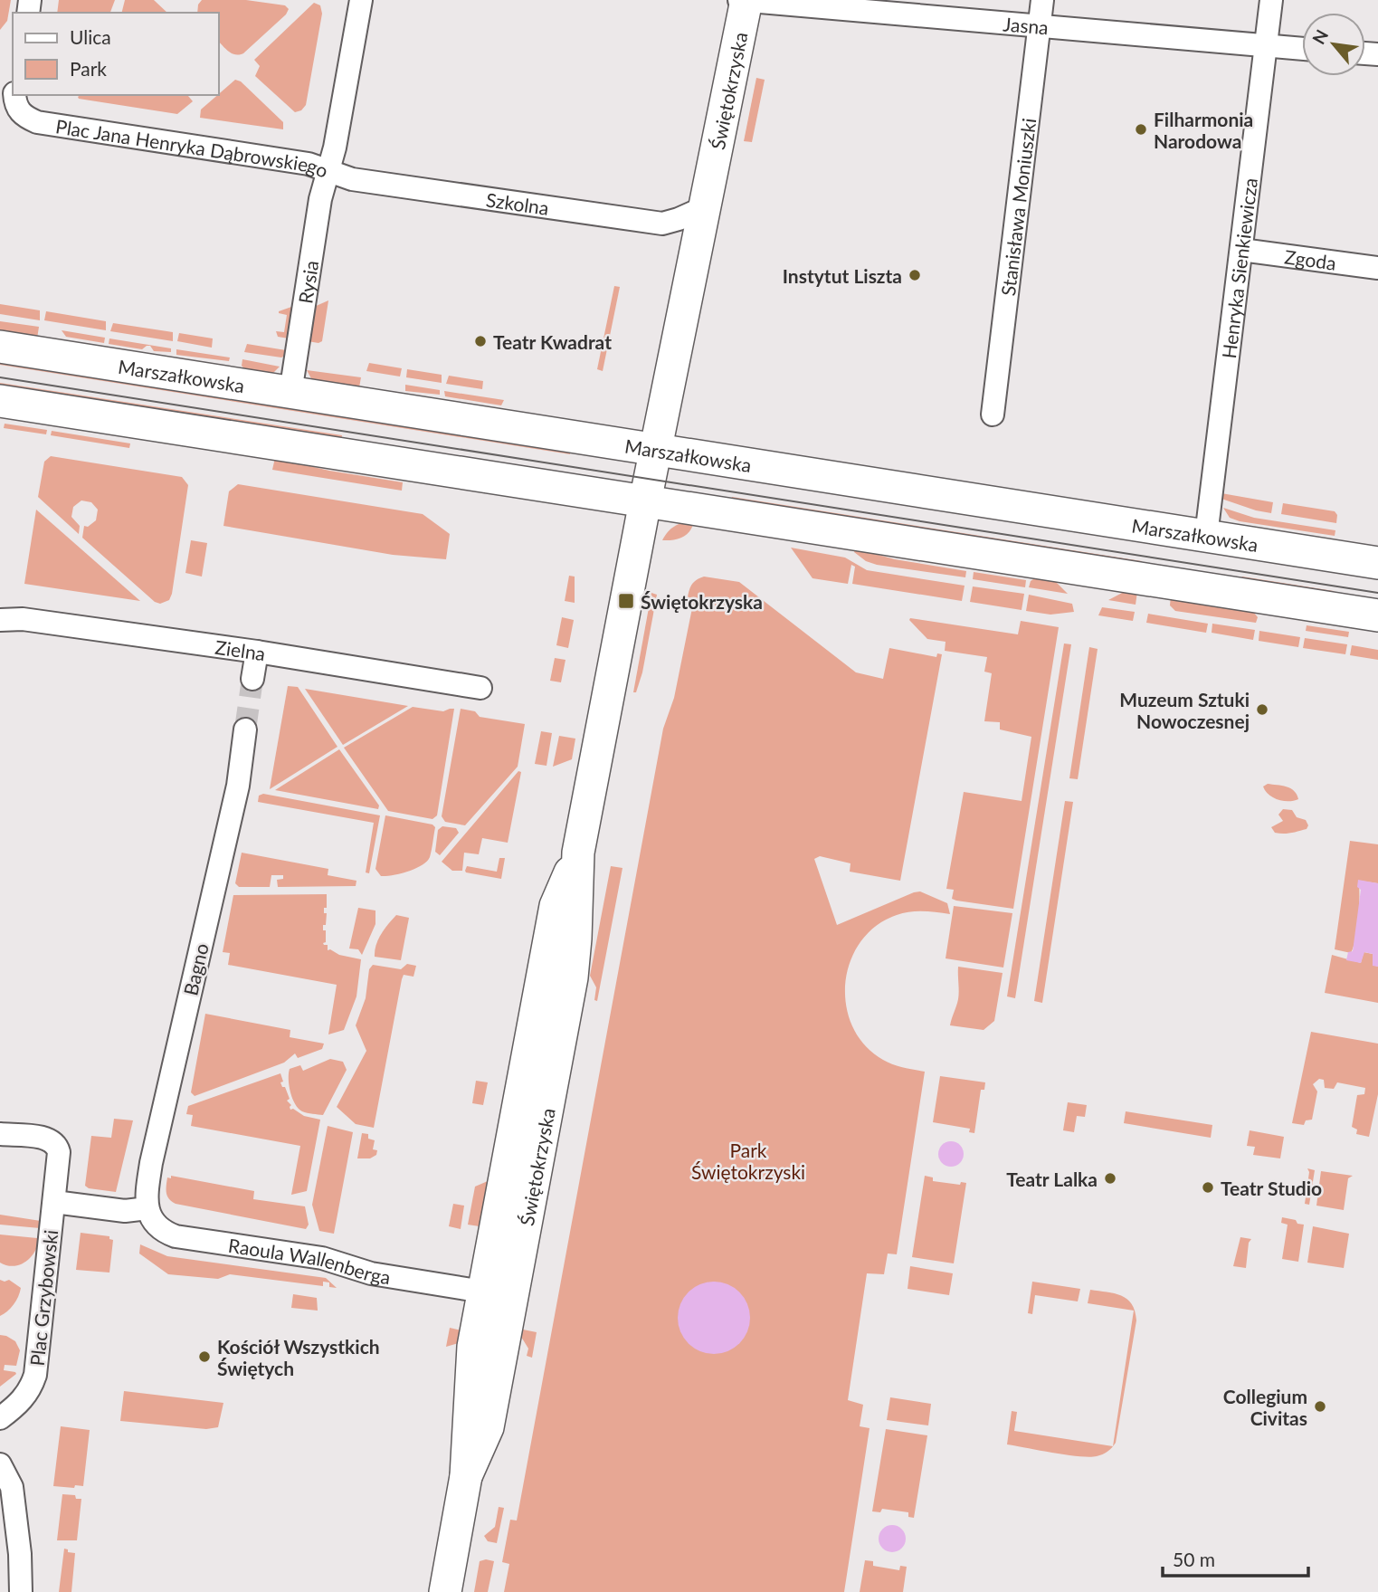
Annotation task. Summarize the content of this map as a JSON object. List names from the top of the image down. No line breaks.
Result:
{"streets":{"main road":["Świętokrzyska","Marszałkowska"],"street":["Jasna","Plac Jana Henryka Dąbrowskiego","Szkolna","Stanisława Moniuszki","Zgoda","Henryka Sienkiewicza","Rysia","Zielna","Bagno","Raoula Wallenberga","Plac Grzybowski"]},"crossings":[["Jasna","Świętokrzyska"],["Jasna","Stanisława Moniuszki"],["Jasna","Henryka Sienkiewicza"],["Świętokrzyska","Szkolna"],["Świętokrzyska","Marszałkowska"],["Świętokrzyska","Raoula Wallenberga"],["Plac Jana Henryka Dąbrowskiego","Szkolna"],["Plac Jana Henryka Dąbrowskiego","Rysia"],["Szkolna","Rysia"],["Zgoda","Henryka Sienkiewicza"],["Henryka Sienkiewicza","Marszałkowska"],["Rysia","Marszałkowska"],["Bagno","Raoula Wallenberga"],["Bagno","Plac Grzybowski"],["Raoula Wallenberga","Plac Grzybowski"]],"parks":["Park Świętokrzyski"],"places":{"other":["Filharmonia Narodowa","Instytut Liszta","Teatr Kwadrat","Muzeum Sztuki Nowoczesnej","Teatr Lalka","Teatr Studio","Kościół Wszystkich Świętych","Collegium Civitas"],"transit":["Świętokrzyska"]},"legend":["Ulica","Park"],"scale_bar":"50 m","north":"top left"}
